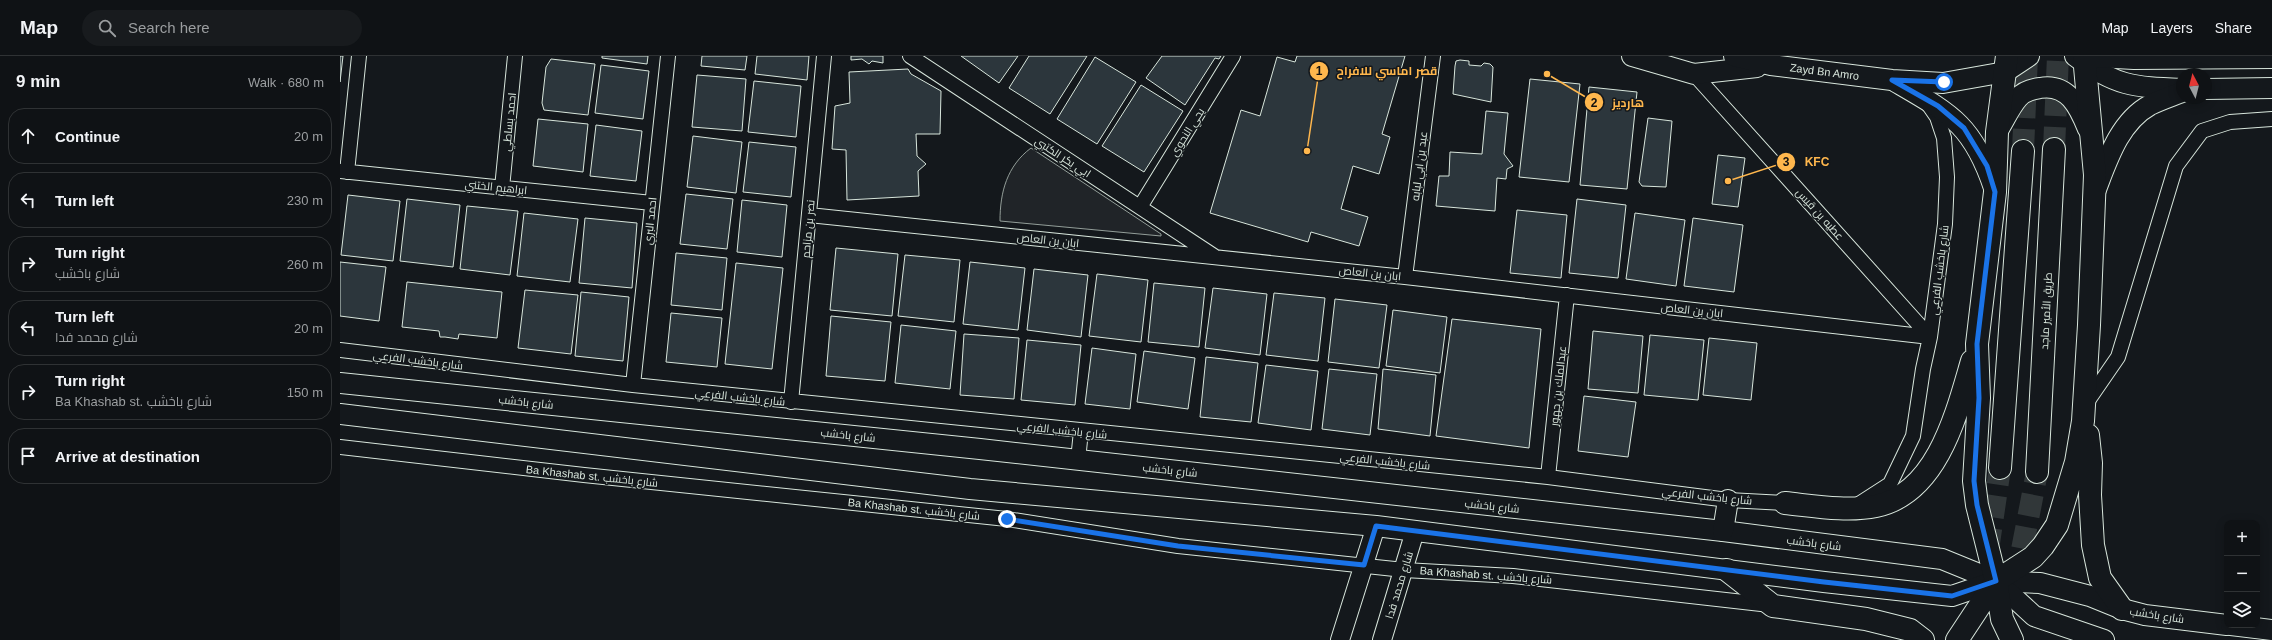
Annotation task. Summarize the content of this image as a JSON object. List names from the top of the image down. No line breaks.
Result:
{"streets":{"main road":["Zayd Bn Amro","طريق الأمير ماجد","شارع باخشب"],"street":["احمد بساطي","يحي النحوي","ابي بكر الكتبي","عبد بن ابي لبابه","ابراهيم الختني","عطيه بن قيس","احمد البري","نصر بن مزاحم","ابان بن العاص","شارع باخشب الفرعي","عبدالملك بن جهور","Ba Khashab st. شارع باخشب","شارع محمد فدا"]},"crossings":[["احمد بساطي","ابراهيم الختني"],["يحي النحوي","ابي بكر الكتبي"],["ابي بكر الكتبي","ابان بن العاص"],["عبد بن ابي لبابه","ابان بن العاص"],["ابراهيم الختني","احمد البري"],["عطيه بن قيس","ابان بن العاص"],["عطيه بن قيس","شارع باخشب الفرعي"],["احمد البري","شارع باخشب الفرعي"],["نصر بن مزاحم","ابان بن العاص"],["نصر بن مزاحم","شارع باخشب الفرعي"],["ابان بن العاص","شارع باخشب الفرعي"],["ابان بن العاص","عبدالملك بن جهور"],["شارع باخشب الفرعي","عبدالملك بن جهور"],["شارع باخشب","شارع محمد فدا"],["Ba Khashab st. شارع باخشب","شارع محمد فدا"]],"places":["هارديز","قصر اماسي للافراح","KFC"],"north":"top","page":{"header":"Map","search":"Search here","nav":["Map","Layers","Share"],"heading":["9 min","Walk · 680 m"],"list":[["Continue","20 m"],["Turn left","230 m"],["Turn right","شارع باخشب","260 m"],["Turn left","شارع محمد فدا","20 m"],["Turn right","Ba Khashab st. شارع باخشب","150 m"],"Arrive at destination"],"map_buttons":["+","−"]}}
